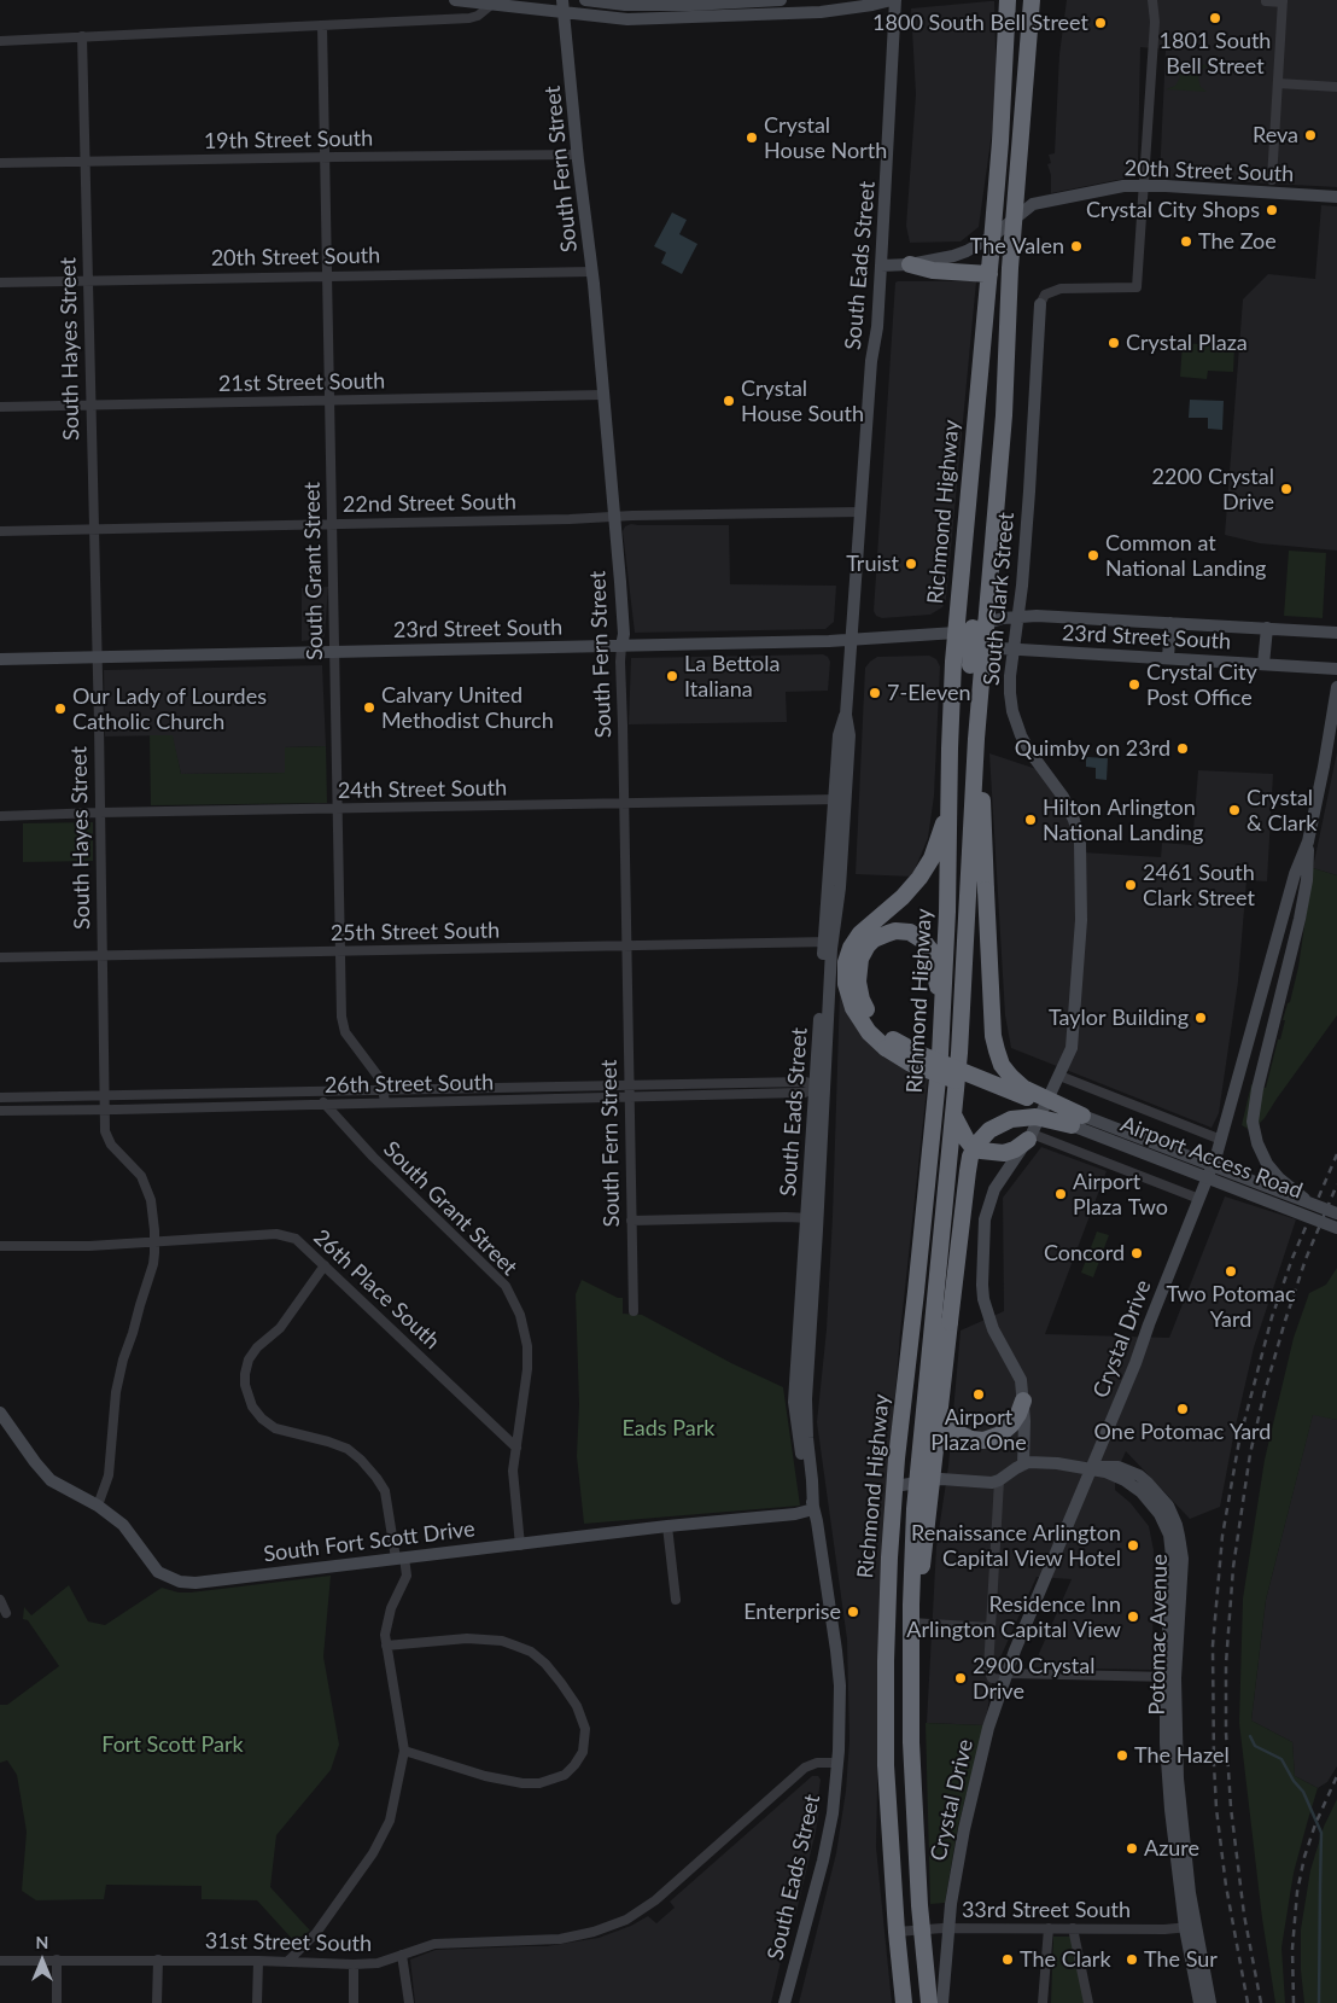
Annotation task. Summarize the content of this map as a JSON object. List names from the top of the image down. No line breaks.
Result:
{"streets":{"highway":["Richmond Highway"],"street":["19th Street South","South Fern Street","20th Street South","South Eads Street","South Hayes Street","21st Street South","22nd Street South","South Grant Street","South Clark Street","23rd Street South","24th Street South","25th Street South","26th Street South","Airport Access Road","26th Place South","Crystal Drive","South Fort Scott Drive","Potomac Avenue","33rd Street South","31st Street South"]},"crossings":[["19th Street South","South Fern Street"],["19th Street South","South Hayes Street"],["19th Street South","South Grant Street"],["South Fern Street","20th Street South"],["South Fern Street","21st Street South"],["South Fern Street","22nd Street South"],["South Fern Street","23rd Street South"],["South Fern Street","24th Street South"],["South Fern Street","25th Street South"],["South Fern Street","26th Street South"],["20th Street South","South Eads Street"],["20th Street South","South Hayes Street"],["20th Street South","Richmond Highway"],["20th Street South","South Grant Street"],["South Eads Street","22nd Street South"],["South Eads Street","23rd Street South"],["South Eads Street","24th Street South"],["South Eads Street","25th Street South"],["South Eads Street","26th Street South"],["South Eads Street","South Fort Scott Drive"],["South Eads Street","31st Street South"],["South Hayes Street","21st Street South"],["South Hayes Street","22nd Street South"],["South Hayes Street","23rd Street South"],["South Hayes Street","24th Street South"],["South Hayes Street","25th Street South"],["South Hayes Street","26th Street South"],["South Hayes Street","26th Place South"],["South Hayes Street","South Fort Scott Drive"],["21st Street South","South Grant Street"],["22nd Street South","South Grant Street"],["Richmond Highway","23rd Street South"],["Richmond Highway","33rd Street South"],["South Grant Street","23rd Street South"],["South Grant Street","24th Street South"],["South Grant Street","25th Street South"],["South Grant Street","26th Street South"],["South Grant Street","26th Place South"],["South Grant Street","South Fort Scott Drive"],["South Clark Street","23rd Street South"],["South Clark Street","Potomac Avenue"],["Crystal Drive","Potomac Avenue"],["Crystal Drive","33rd Street South"],["Potomac Avenue","33rd Street South"]],"parks":["Eads Park","Fort Scott Park"],"places":["1801 South Bell Street","1800 South Bell Street","Reva","Crystal House North","Crystal City Shops","The Zoe","The Valen","Crystal Plaza","Crystal House South","2200 Crystal Drive","Common at National Landing","Truist","La Bettola Italiana","Crystal City Post Office","7-Eleven","Calvary United Methodist Church","Our Lady of Lourdes Catholic Church","Quimby on 23rd","Crystal & Clark","Hilton Arlington National Landing","2461 South Clark Street","Taylor Building","Airport Plaza Two","Concord","Two Potomac Yard","Airport Plaza One","One Potomac Yard","Renaissance Arlington Capital View Hotel","Enterprise","Residence Inn Arlington Capital View","2900 Crystal Drive","The Hazel","Azure","The Clark","The Sur"],"north":"top"}
